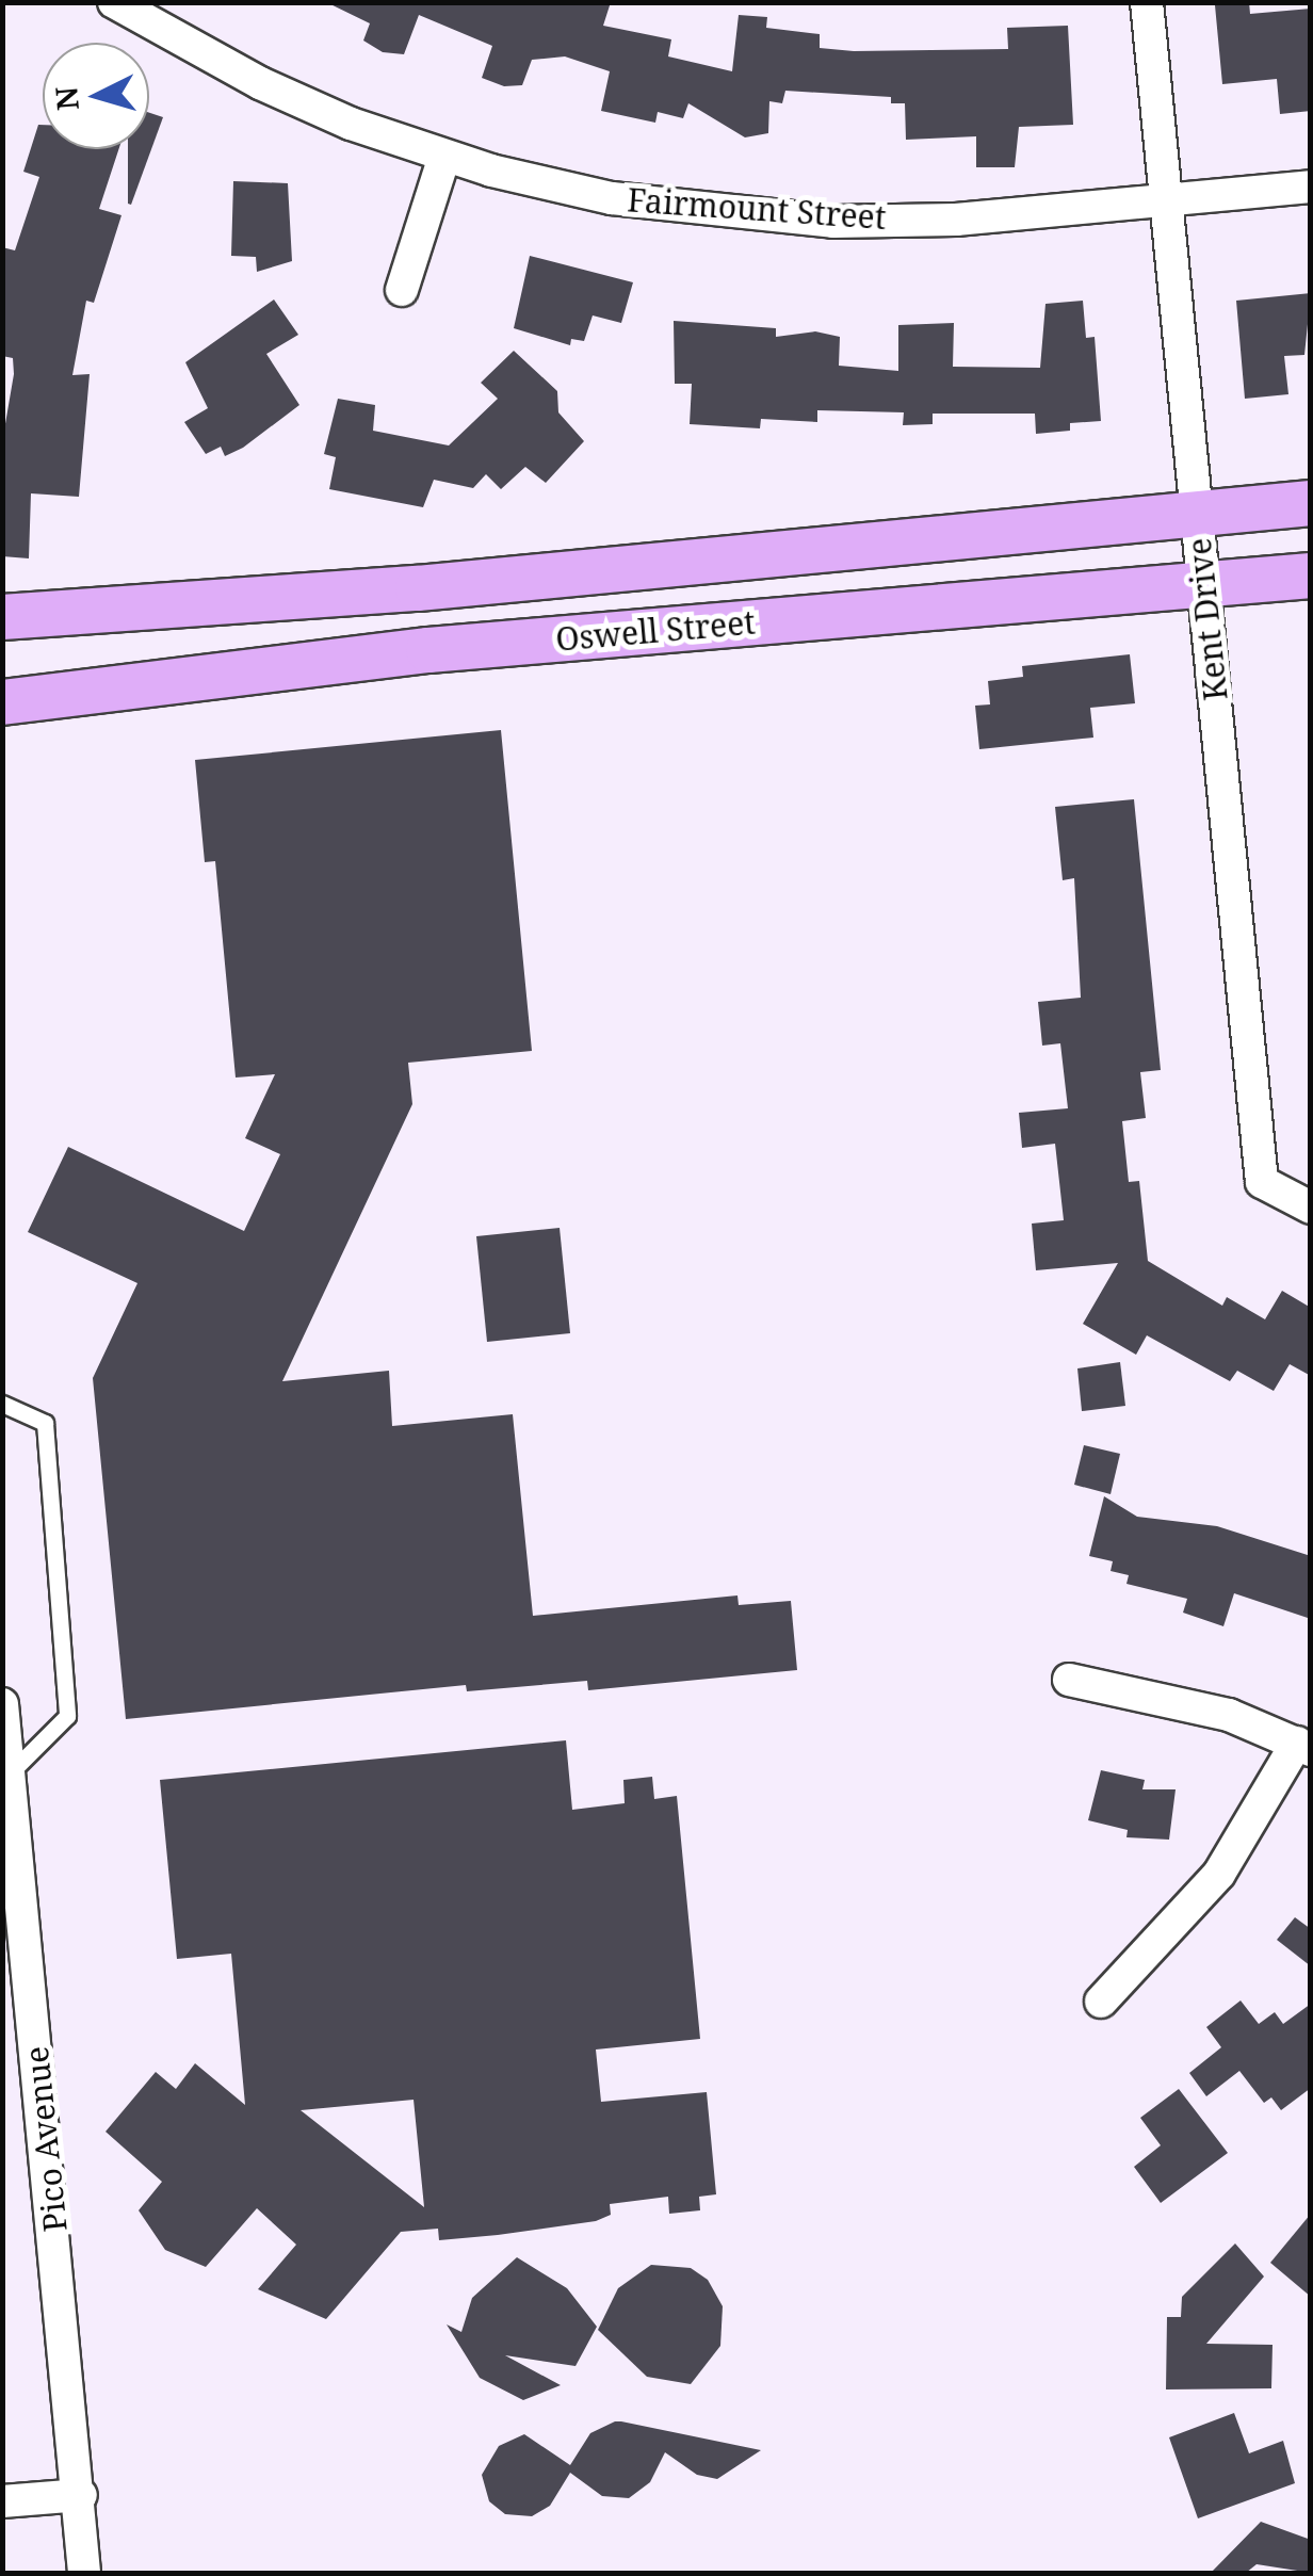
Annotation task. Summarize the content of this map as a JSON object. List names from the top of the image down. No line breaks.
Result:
{"streets":{"main road":["Oswell Street"],"street":["Fairmount Street","Kent Drive","Pico Avenue"]},"crossings":[["Fairmount Street","Kent Drive"],["Kent Drive","Oswell Street"]],"north":"left"}
